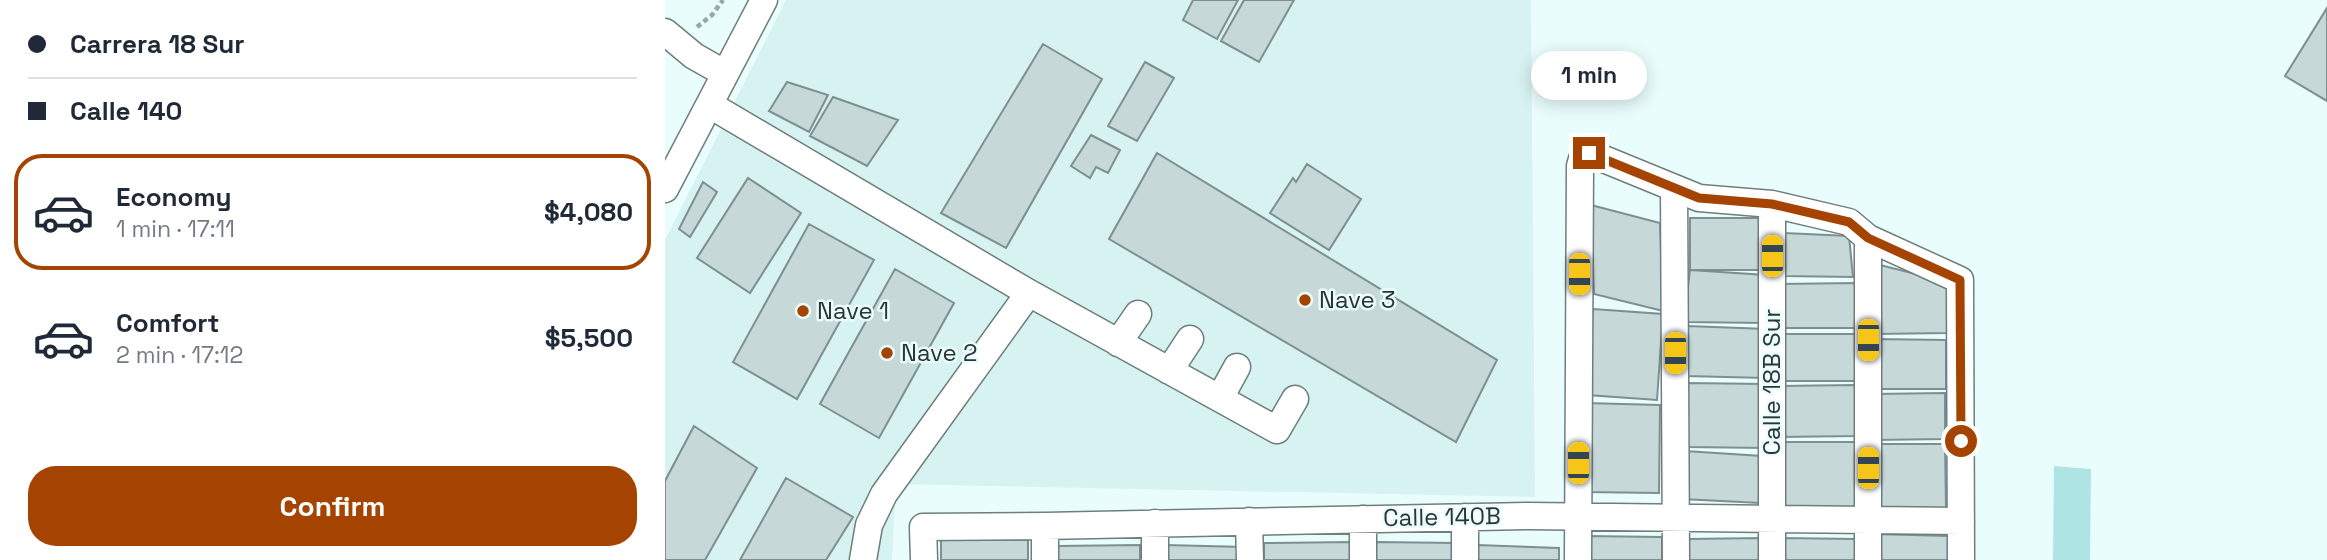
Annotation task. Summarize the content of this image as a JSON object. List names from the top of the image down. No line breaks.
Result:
{"streets":{"street":["Calle 18B Sur","Calle 140B"]},"crossings":[["Calle 18B Sur","Calle 140B"]],"places":["Nave 3","Nave 1","Nave 2"],"page":{"banner":["Carrera 18 Sur","Calle 140"],"bubble":"1 min","list":[{"name":"Economy","note":"1 min · 17:11","value":"$4,080"},{"name":"Comfort","note":"2 min · 17:12","value":"$5,500"}],"buttons":"Confirm"}}
